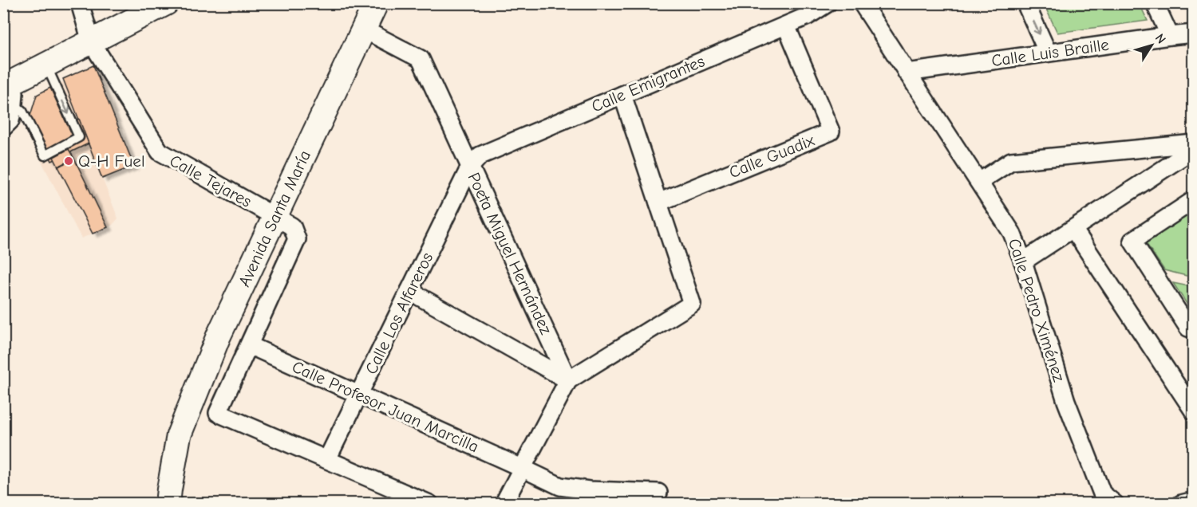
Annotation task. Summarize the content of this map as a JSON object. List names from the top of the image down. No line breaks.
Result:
{"streets":{"street":["Calle Luis Braille","Calle Emigrantes","Calle Guadix","Calle Tejares","Avenida Santa María","Poeta Miguel Hernández","Calle Pedro Ximénez","Calle Los Alfareros","Calle Profesor Juan Marcilla"]},"crossings":[["Calle Luis Braille","Calle Pedro Ximénez"],["Calle Emigrantes","Calle Guadix"],["Calle Emigrantes","Poeta Miguel Hernández"],["Calle Emigrantes","Calle Los Alfareros"],["Calle Tejares","Avenida Santa María"],["Calle Tejares","Calle Los Alfareros"],["Calle Tejares","Calle Profesor Juan Marcilla"],["Avenida Santa María","Poeta Miguel Hernández"],["Poeta Miguel Hernández","Calle Los Alfareros"],["Calle Los Alfareros","Calle Profesor Juan Marcilla"]],"places":["Q-H Fuel"],"north":"top right"}
